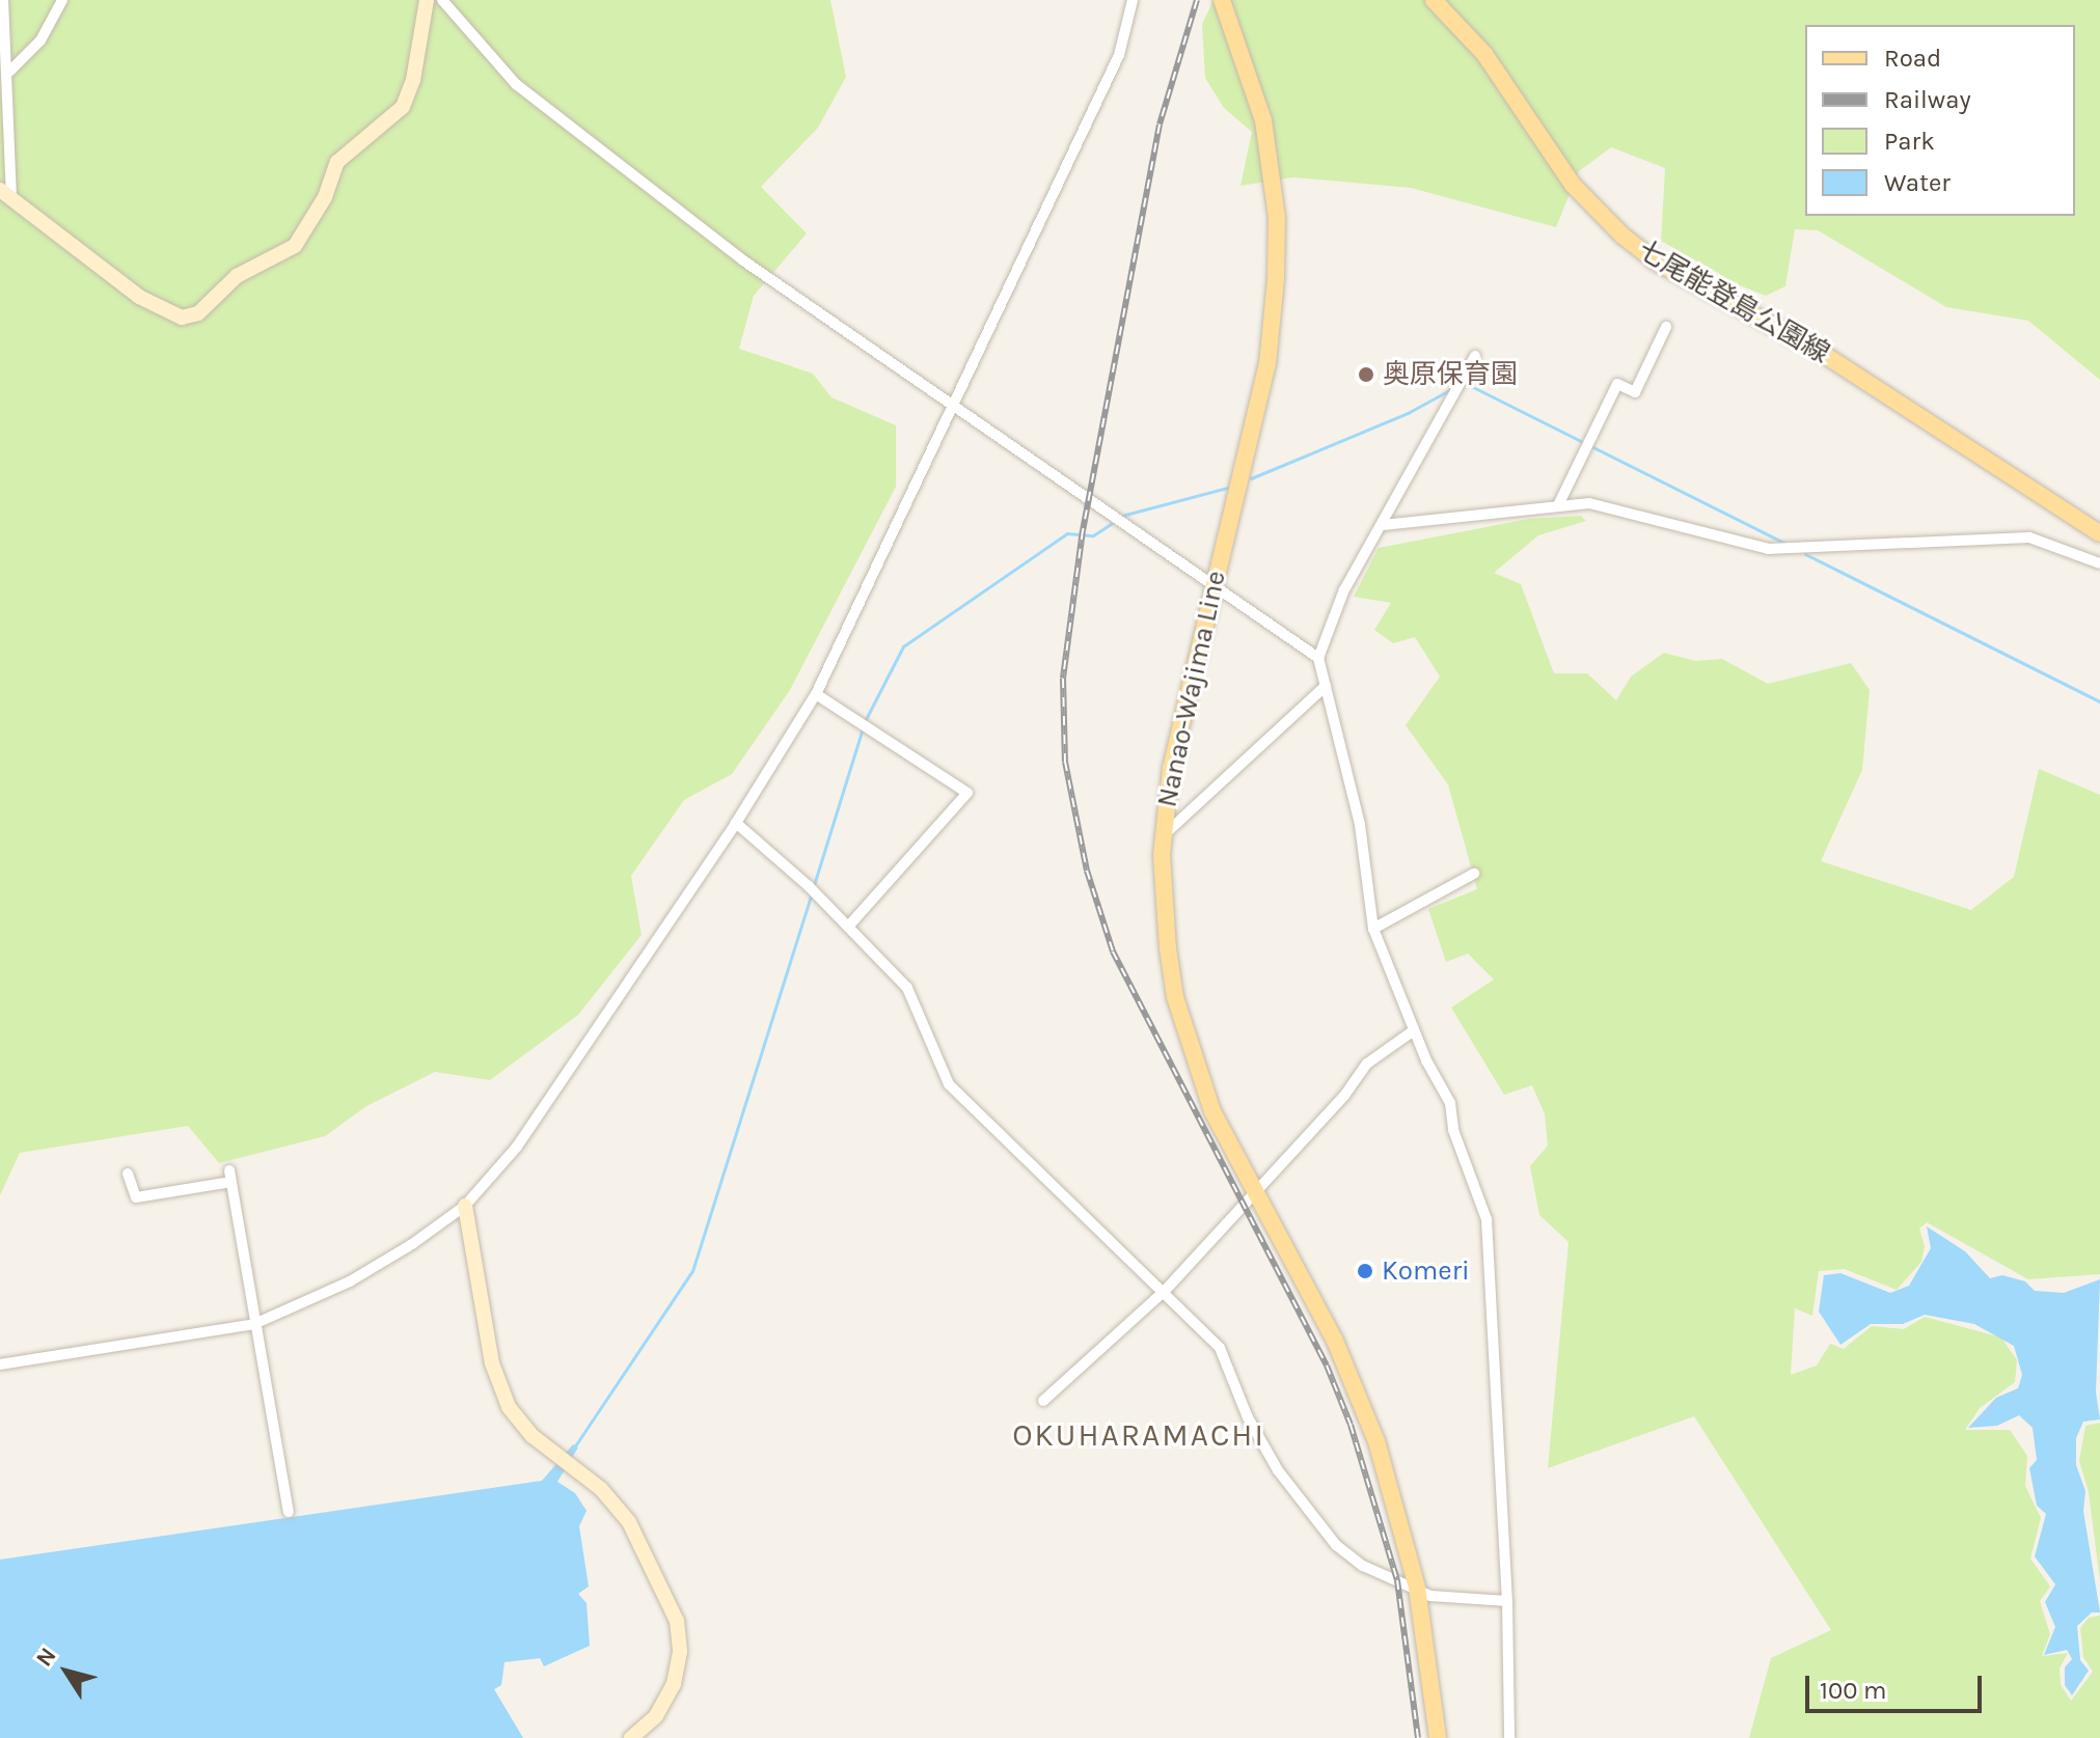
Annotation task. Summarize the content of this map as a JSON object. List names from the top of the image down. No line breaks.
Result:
{"streets":{"main road":["七尾能登島公園線","Nanao-Wajima Line"]},"districts":["OKUHARAMACHI"],"places":["奥原保育園","Komeri"],"legend":["Road","Railway","Park","Water"],"scale_bar":"100 m","north":"top left"}
